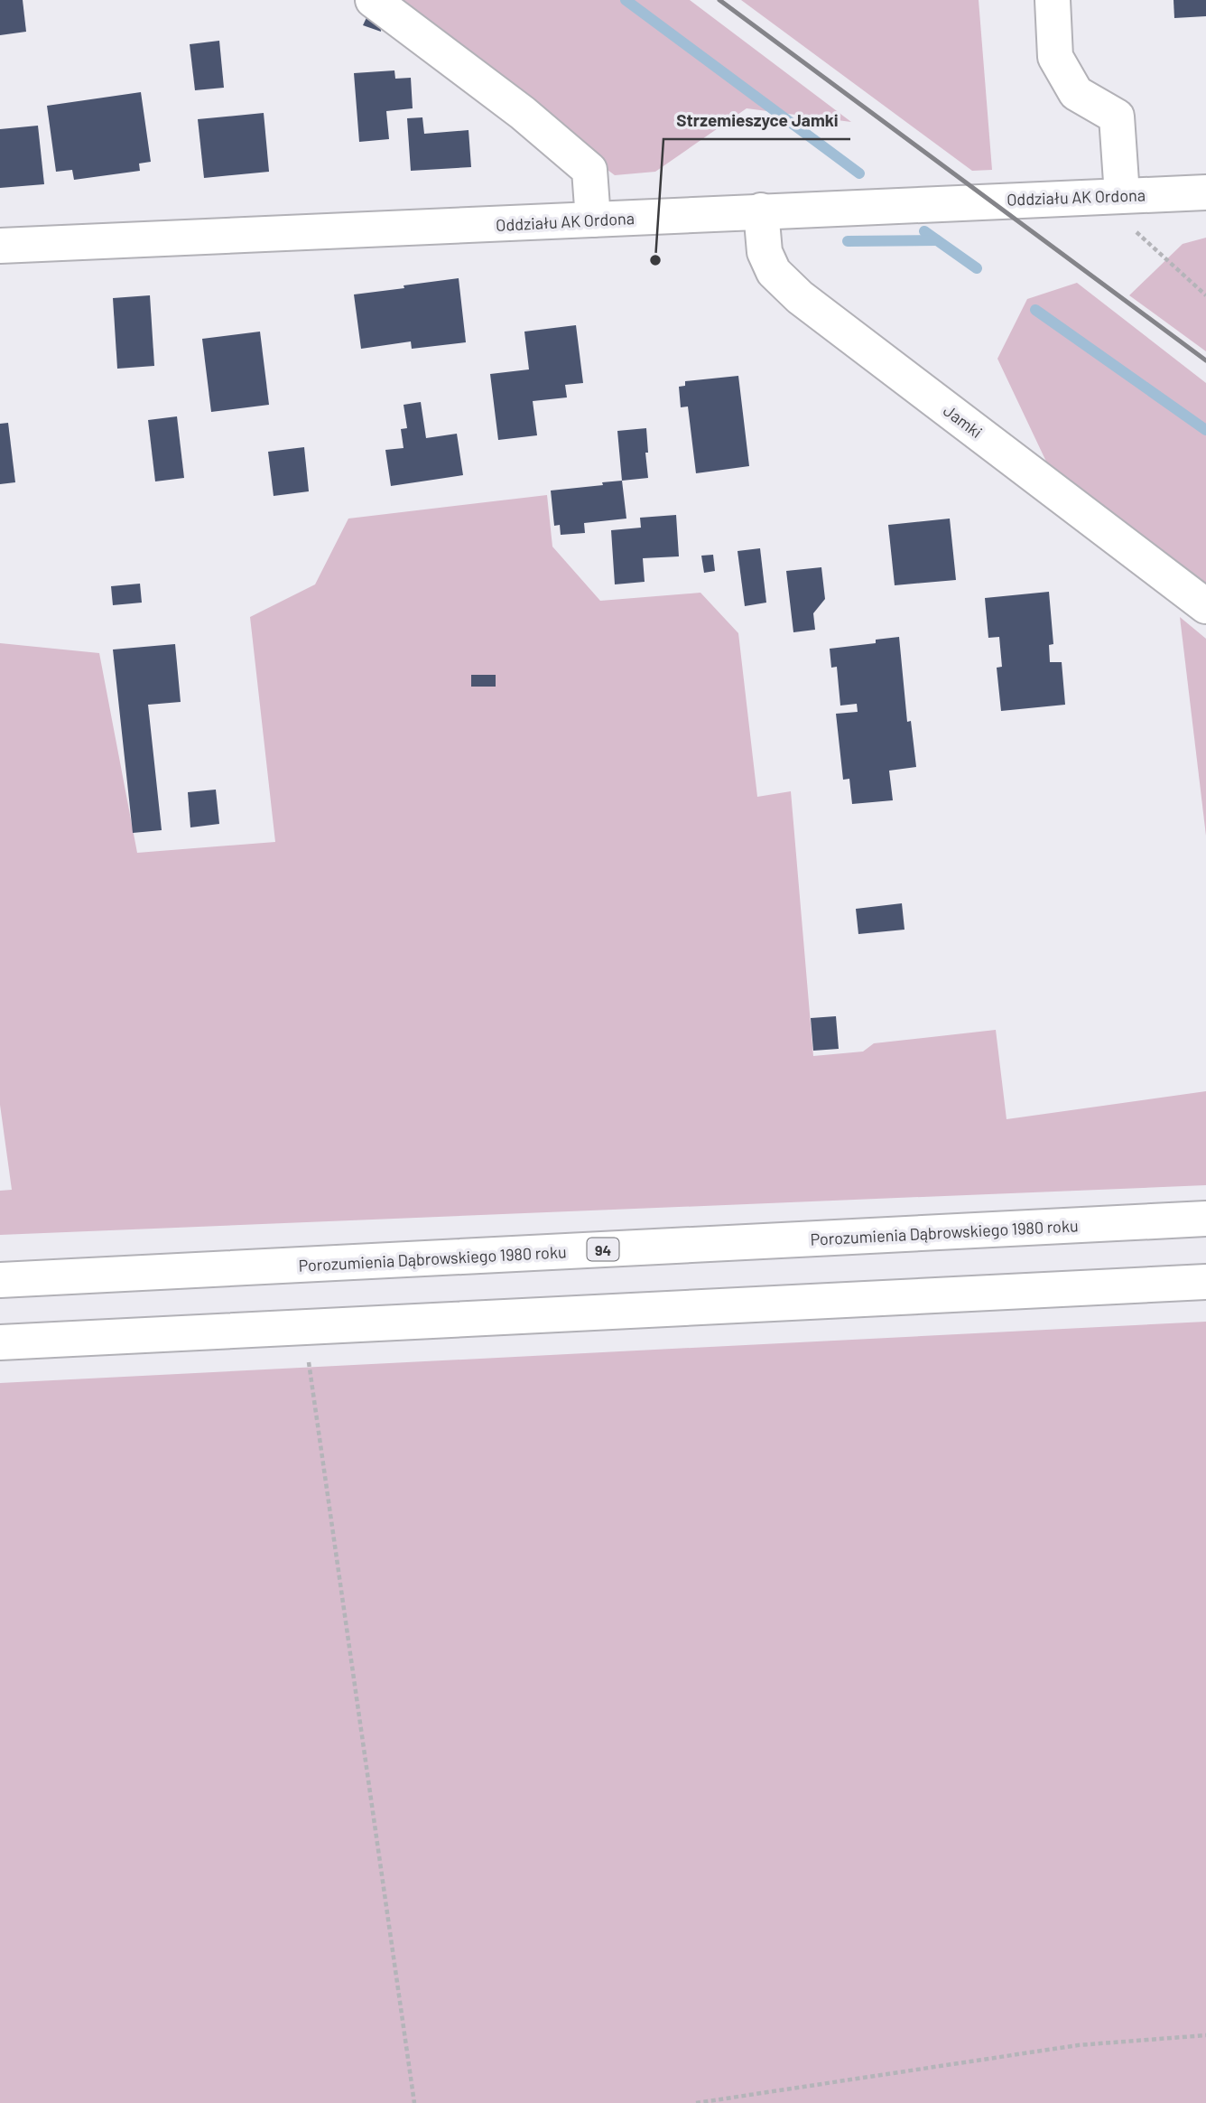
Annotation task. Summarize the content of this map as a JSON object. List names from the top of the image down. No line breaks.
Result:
{"streets":{"main road":["Oddziału AK Ordona","Jamki","Porozumienia Dąbrowskiego 1980 roku","94"]},"crossings":[["Oddziału AK Ordona","Jamki"]],"places":["Strzemieszyce Jamki"]}
